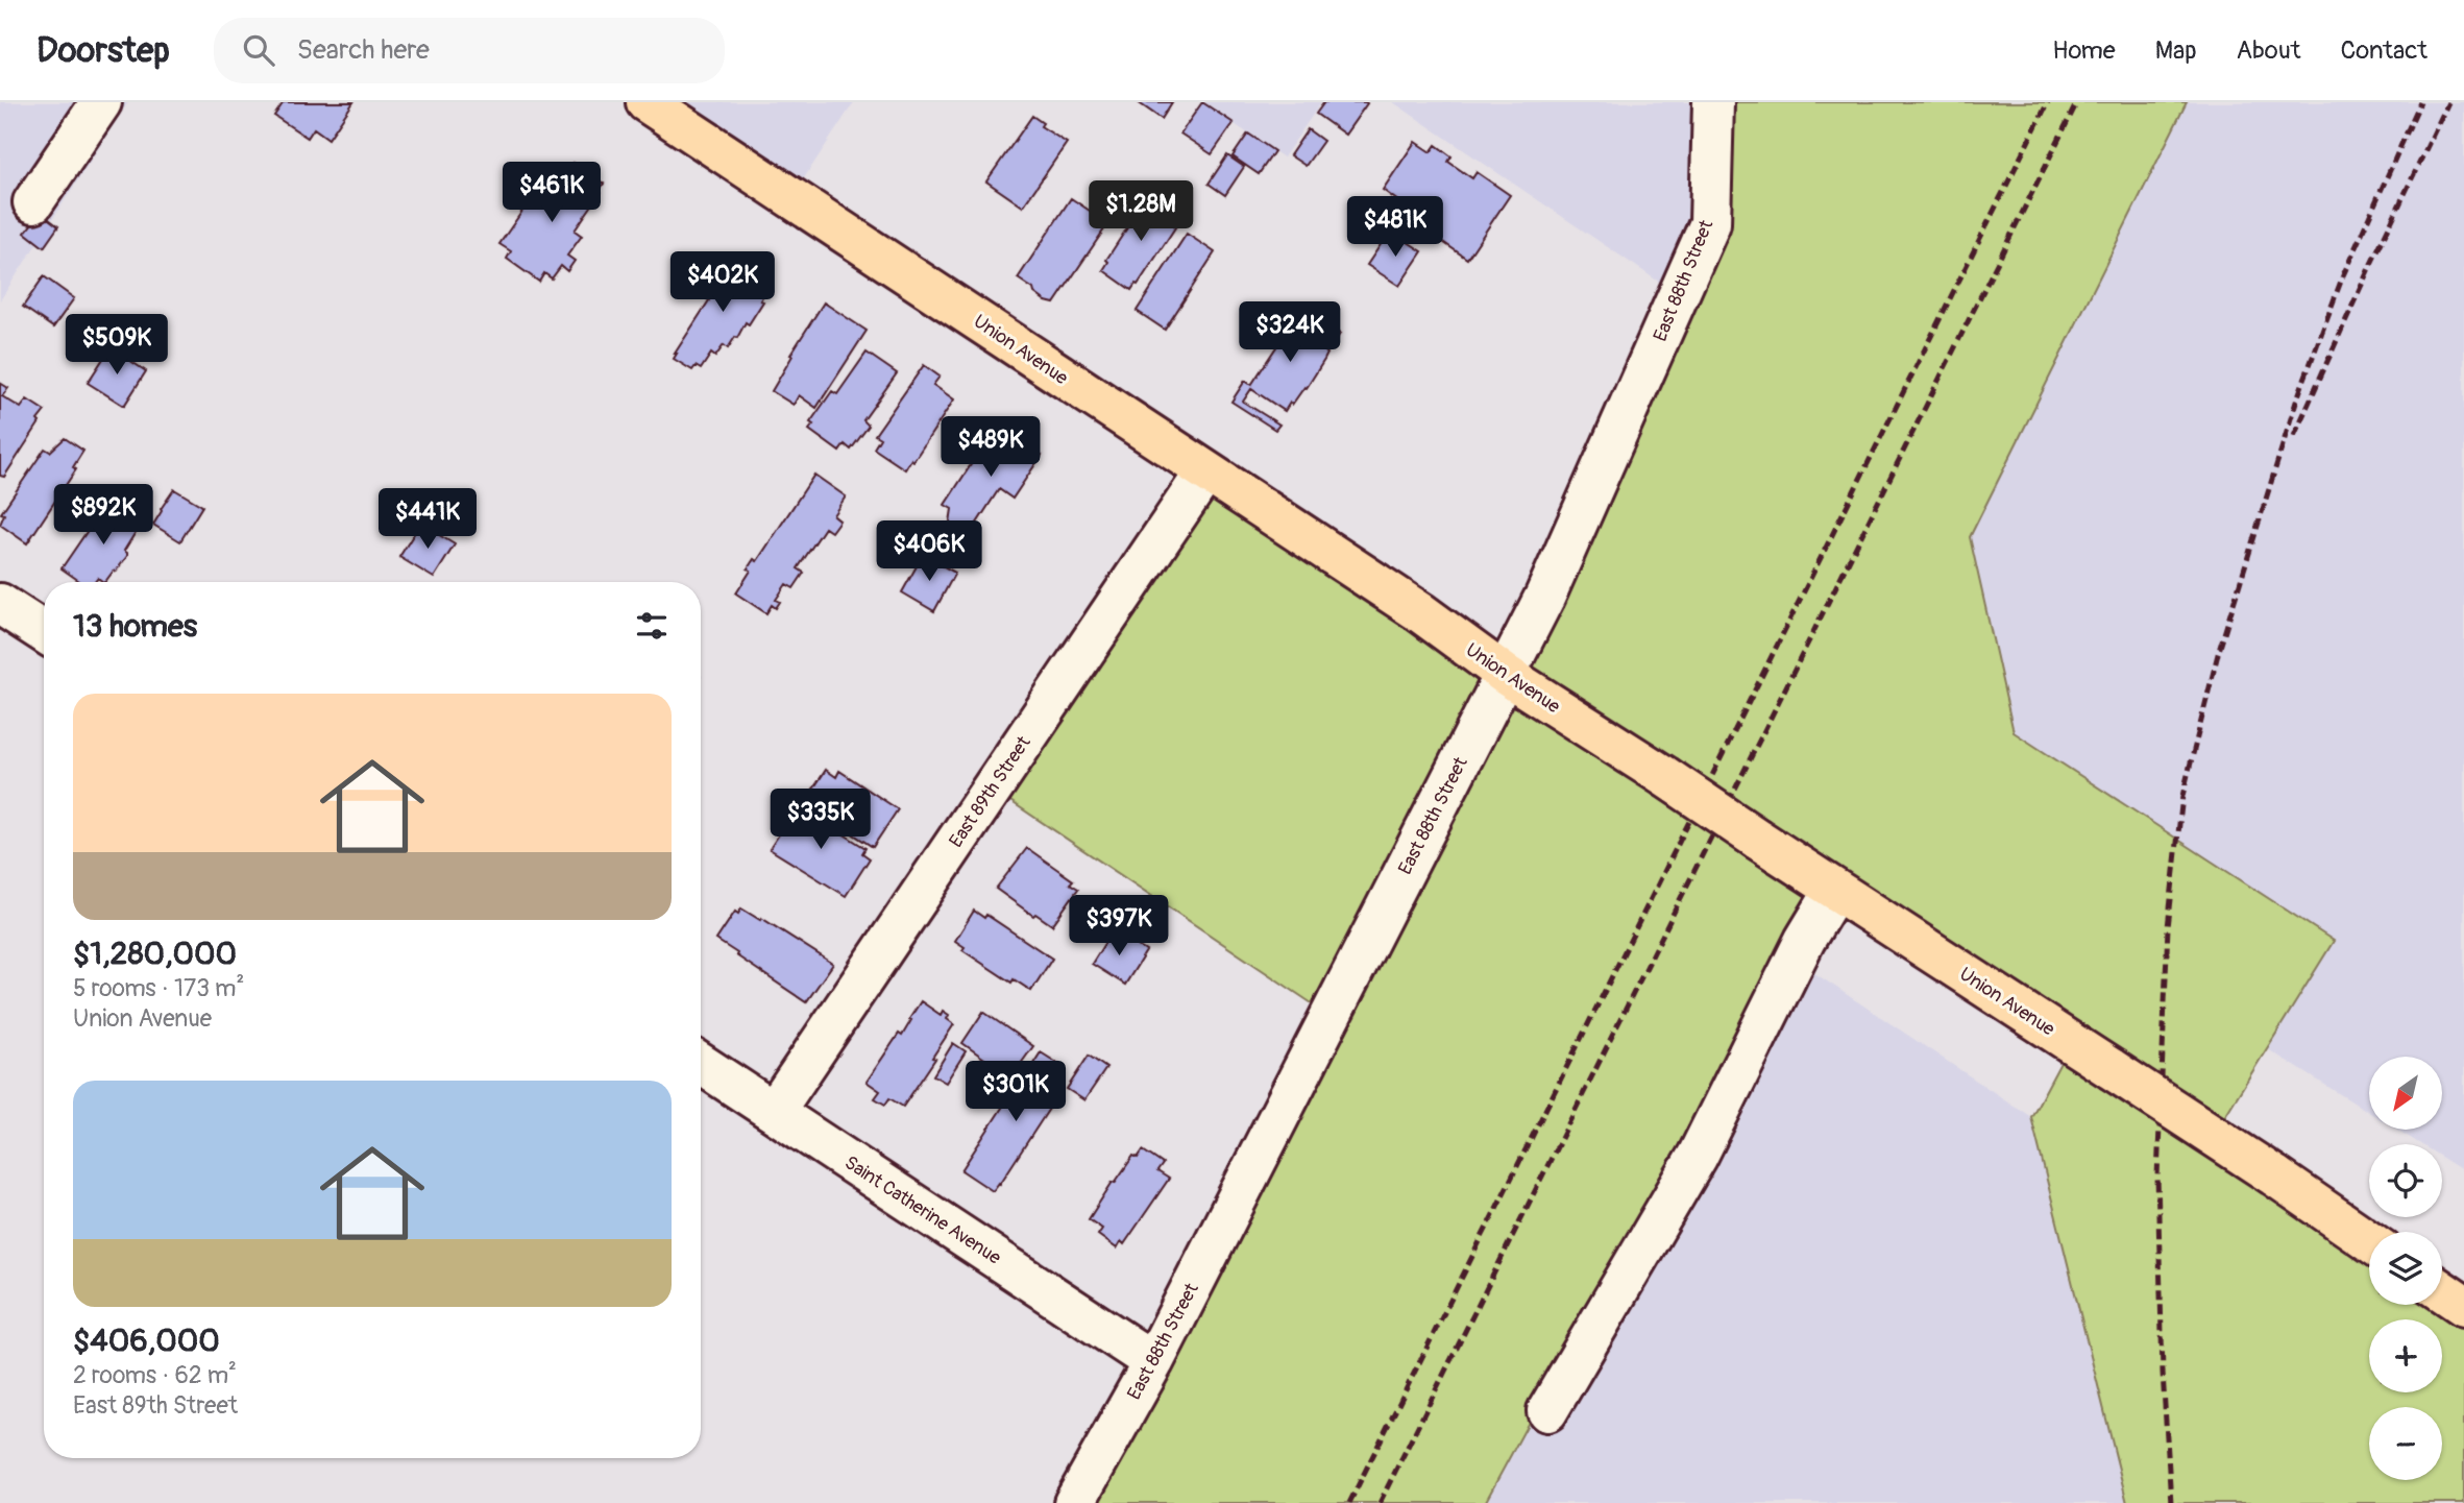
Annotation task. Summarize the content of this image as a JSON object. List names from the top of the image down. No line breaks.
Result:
{"streets":{"main road":["Union Avenue"],"street":["East 88th Street","East 89th Street","Saint Catherine Avenue"]},"crossings":[["East 88th Street","Union Avenue"],["East 88th Street","Saint Catherine Avenue"],["Union Avenue","East 89th Street"],["East 89th Street","Saint Catherine Avenue"]],"north":"bottom left","page":{"header":"Doorstep","search":"Search here","nav":["Home","Map","About","Contact"],"price":["$461K","$1.28M","$481K","$402K","$324K","$509K","$489K","$892K","$441K","$406K","$335K","$397K","$301K"],"heading":"13 homes","list":[{"name":"$1,280,000","note":"5 rooms · 173 m² · Union Avenue"},{"name":"$406,000","note":"2 rooms · 62 m² · East 89th Street"}],"map_buttons":["+","−"]}}
